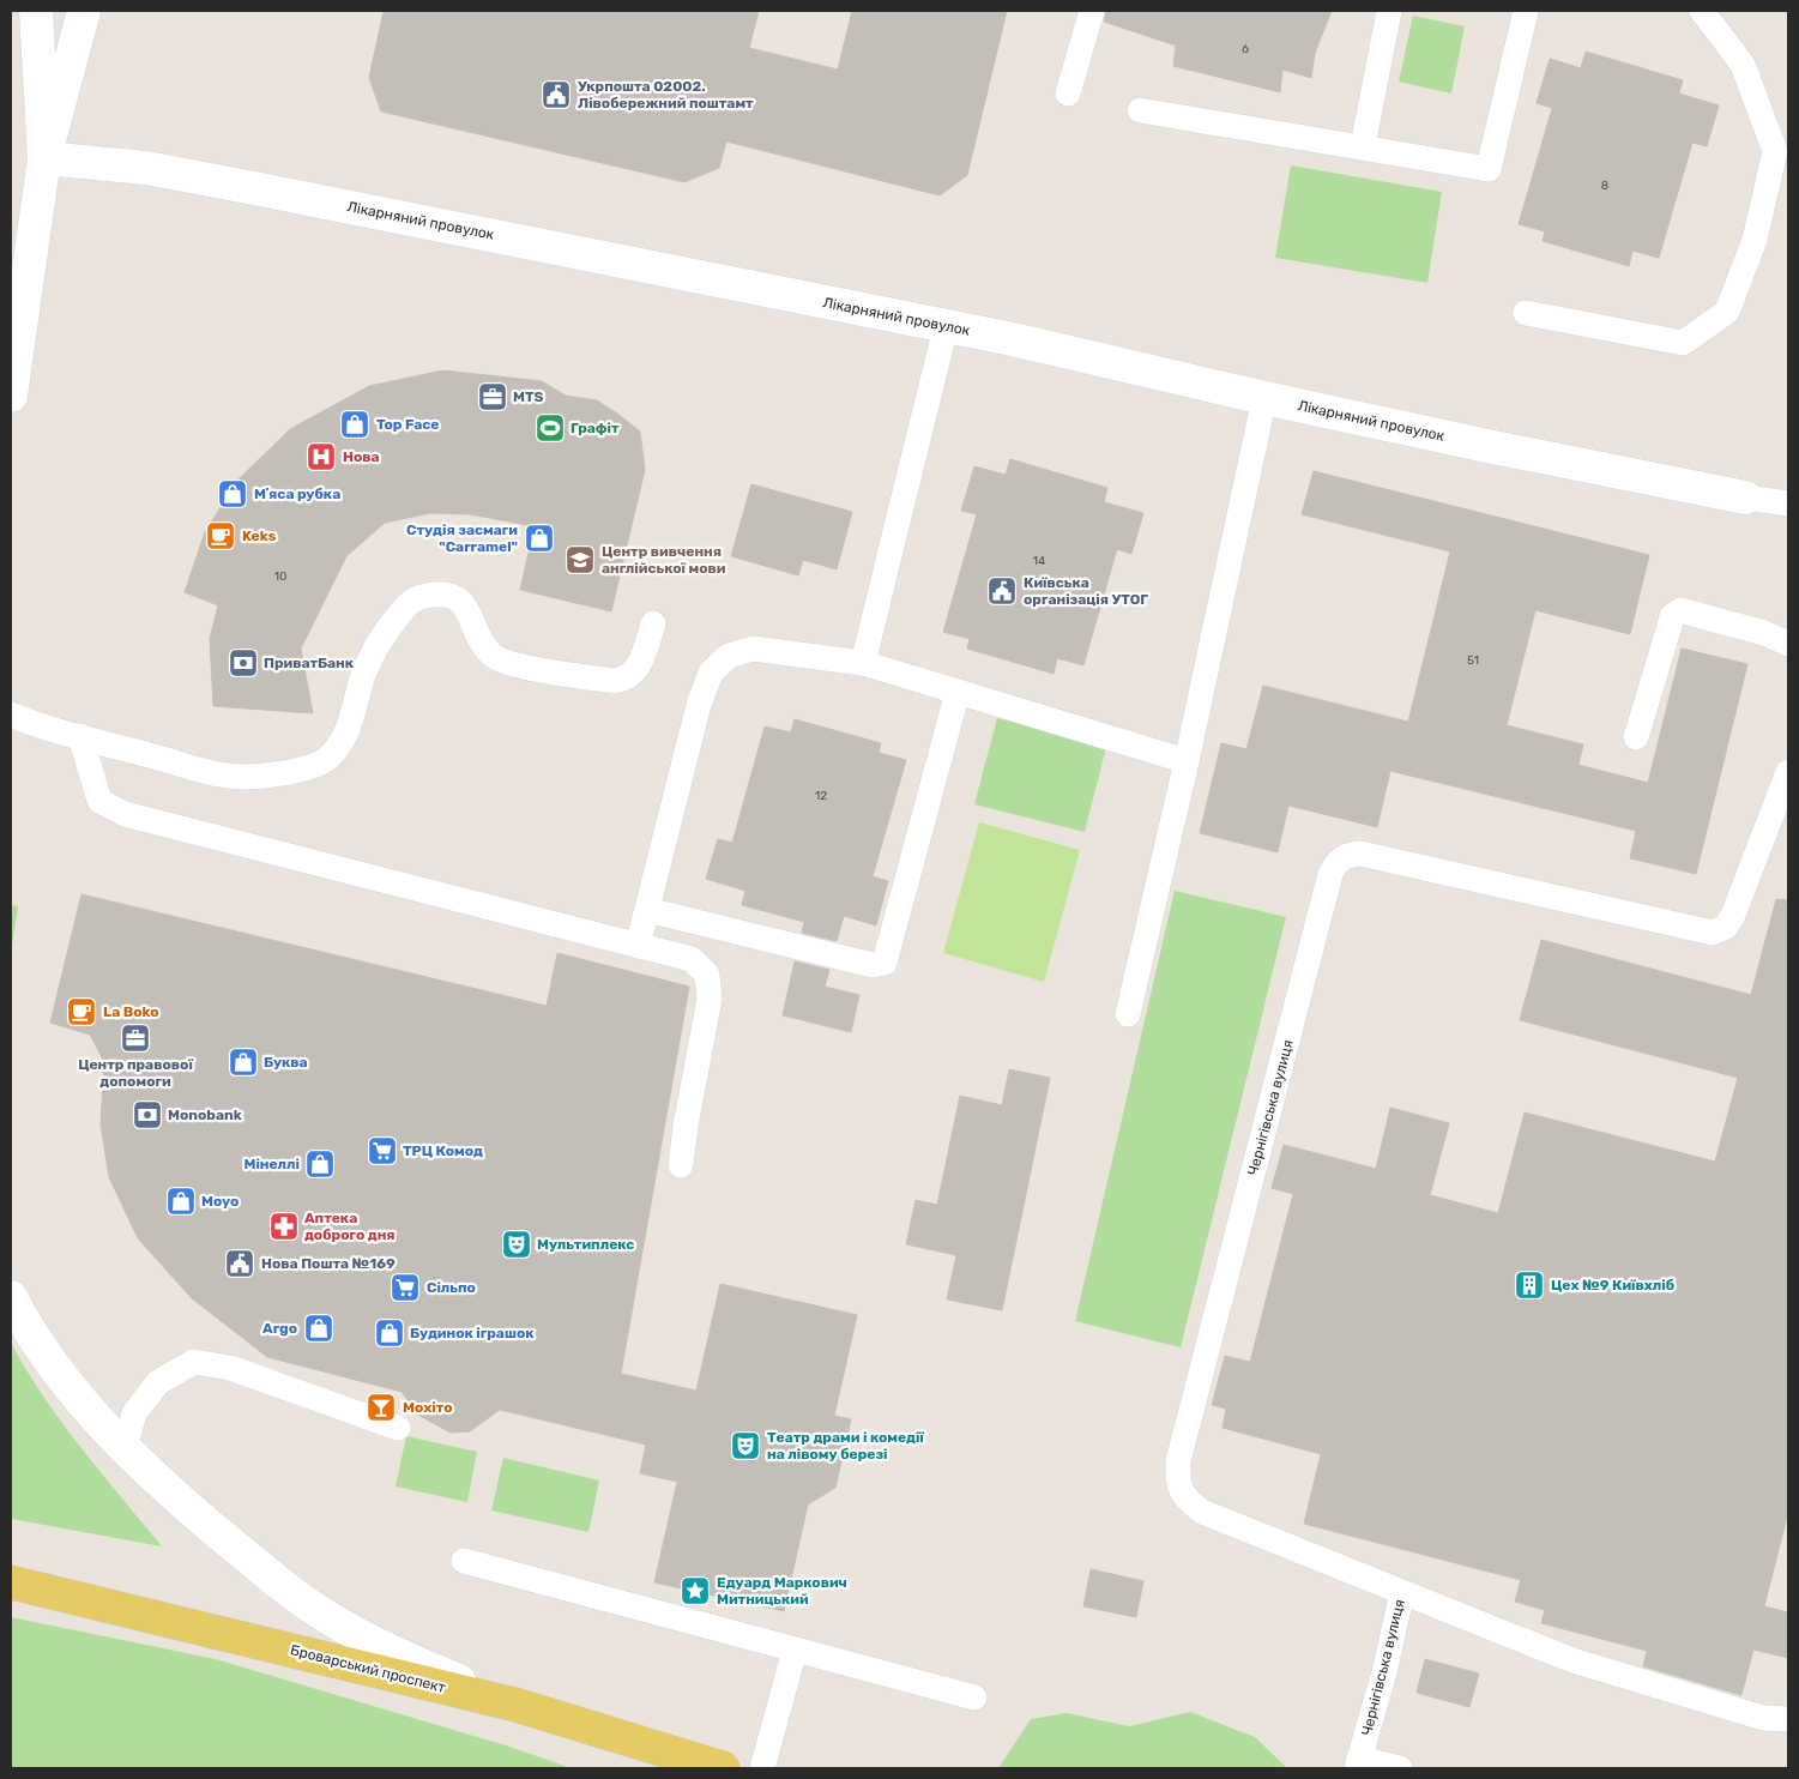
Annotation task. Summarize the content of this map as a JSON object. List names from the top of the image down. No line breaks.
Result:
{"streets":{"main road":["Броварський проспект"],"street":["Лікарняний провулок"],"lane":["Чернігівська вулиця"]},"places":{"public building":["Укрпошта 02002. Лівобережний поштамт","Київська організація УТОГ","Нова Пошта №169"],"office":["MTS","Центр правової допомоги"],"shop":["Top Face","Мʼяса рубка","Студія засмаги \"Carramel\"","Буква","Мінеллі","Moyo","Argo","Будинок іграшок"],"sports":["Графіт"],"hospital":["Нова"],"cafe":["Keks","La Boko"],"school or university":["Центр вивчення англійської мови"],"bank":["ПриватБанк","Monobank"],"supermarket":["ТРЦ Комод","Сільпо"],"pharmacy":["Аптека доброго дня"],"theatre":["Мультиплекс","Театр драми і комедії на лівому березі"],"building":["Цех №9 Київхліб"],"bar":["Мохіто"],"place":["Едуард Маркович Митницький"]},"house_numbers":["6","8","14","10","51","12"]}
